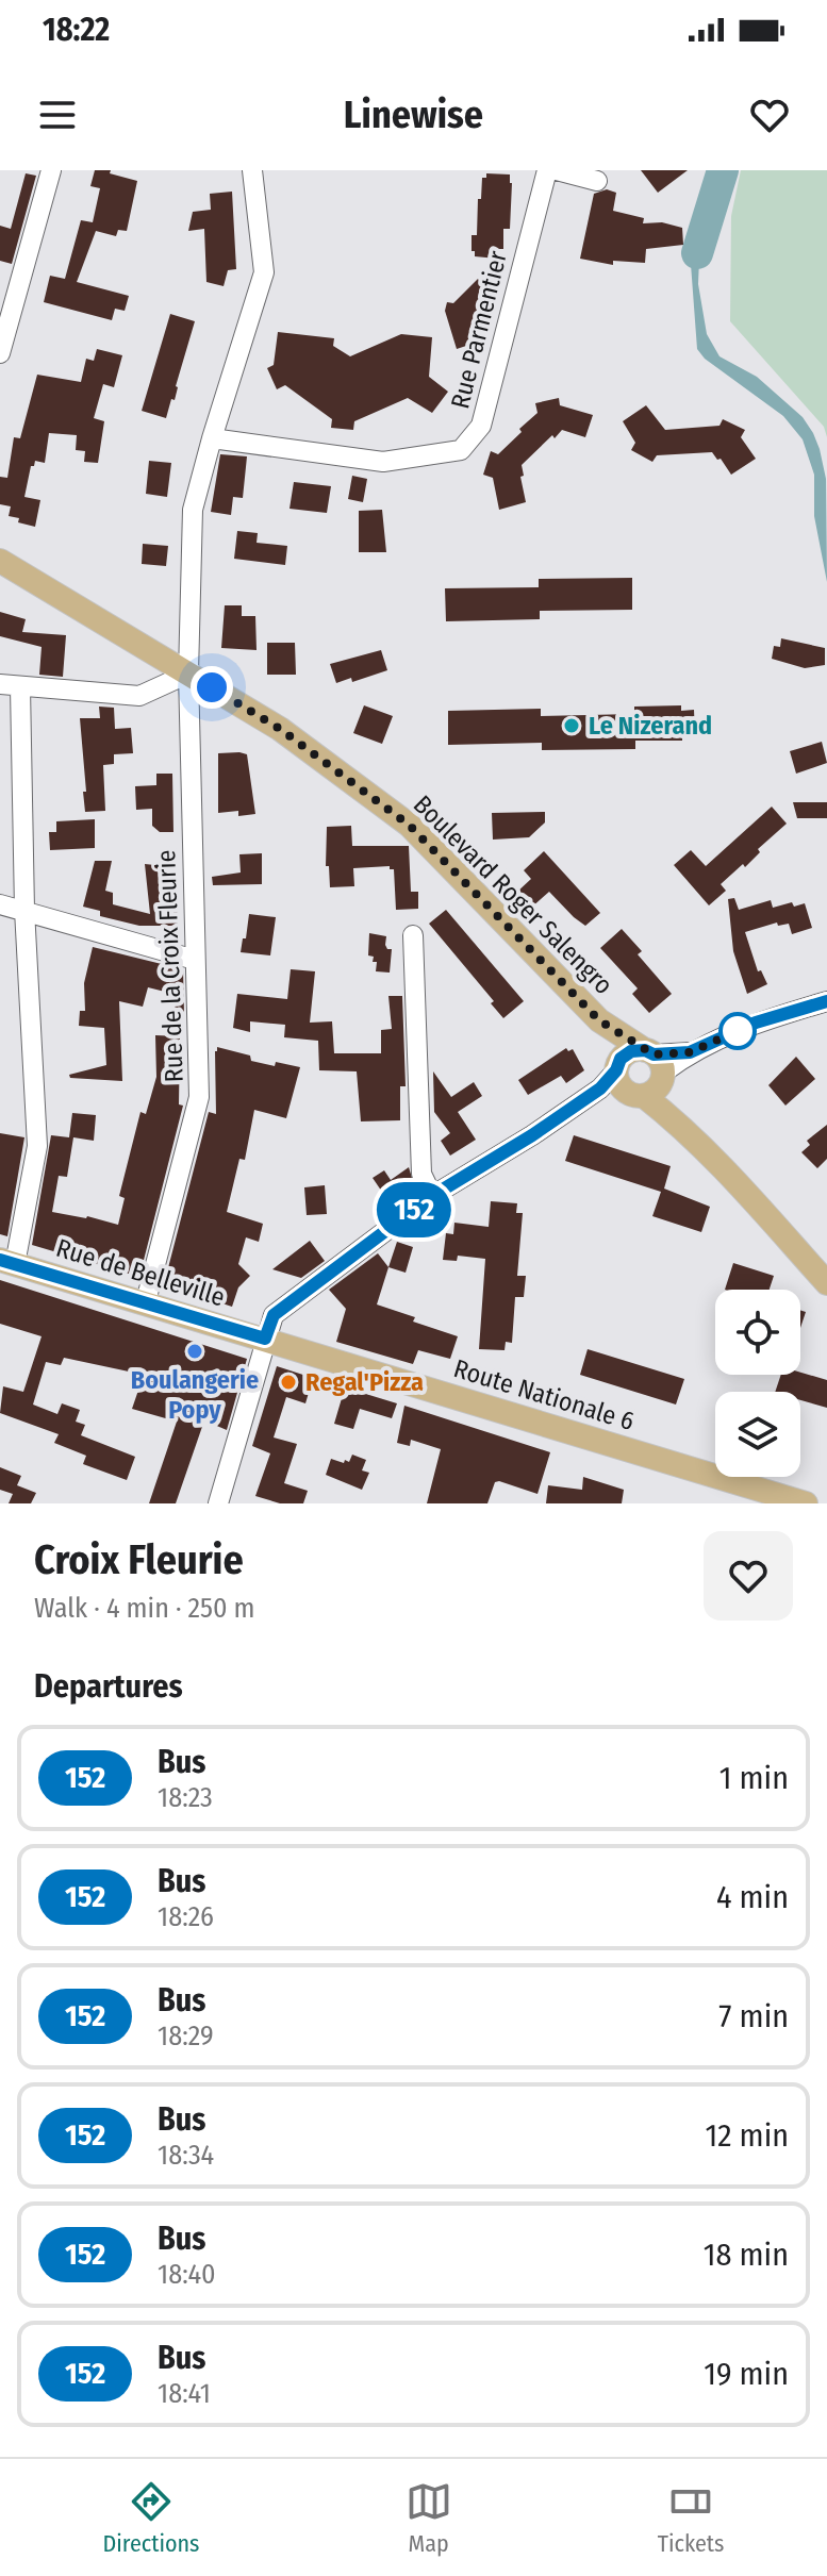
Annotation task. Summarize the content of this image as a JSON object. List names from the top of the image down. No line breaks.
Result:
{"streets":{"main road":["Boulevard Roger Salengro","Rue de Belleville","Route Nationale 6"],"street":["Rue Parmentier","Rue de la Croix Fleurie"]},"crossings":[["Rue Parmentier","Rue de la Croix Fleurie"],["Boulevard Roger Salengro","Rue de la Croix Fleurie"],["Rue de la Croix Fleurie","Rue de Belleville"],["Rue de Belleville","Route Nationale 6"]],"places":["Le Nizerand","Boulangerie Popy","Regal'Pizza"],"lines":["bus line 152"],"page":{"status":"18:22","header":"Linewise","on_map":"152","heading":[["Croix Fleurie","Walk · 4 min · 250 m"],"Departures"],"list":[{"mark":"152","name":"Bus","note":"18:23","value":"1 min"},{"mark":"152","name":"Bus","note":"18:26","value":"4 min"},{"mark":"152","name":"Bus","note":"18:29","value":"7 min"},{"mark":"152","name":"Bus","note":"18:34","value":"12 min"},{"mark":"152","name":"Bus","note":"18:40","value":"18 min"},{"mark":"152","name":"Bus","note":"18:41","value":"19 min"}],"tabs":["Directions","Map","Tickets"]}}
